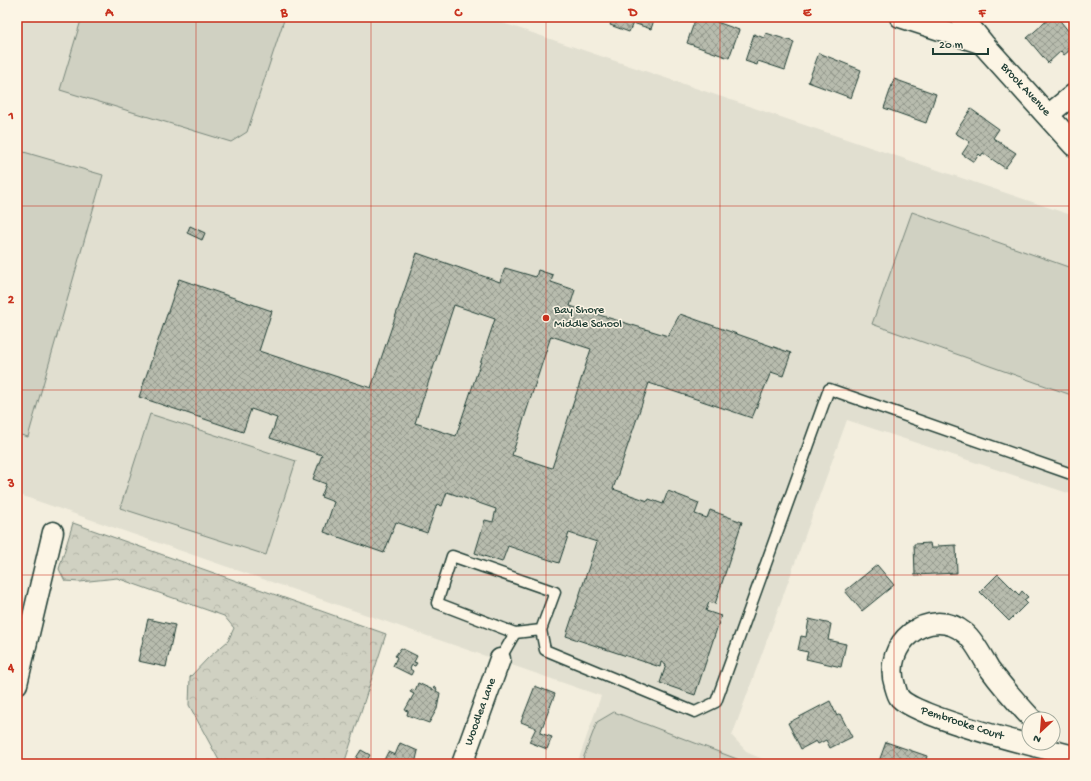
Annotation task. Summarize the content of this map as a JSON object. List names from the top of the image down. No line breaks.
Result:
{"streets":{"street":["Brook Avenue","Woodlea Lane","Pembrooke Court"]},"places":["Bay Shore Middle School"],"scale_bar":"20 m","north":"bottom left","grid":{"columns":["A","B","C","D","E","F"],"rows":["1","2","3","4"]}}
